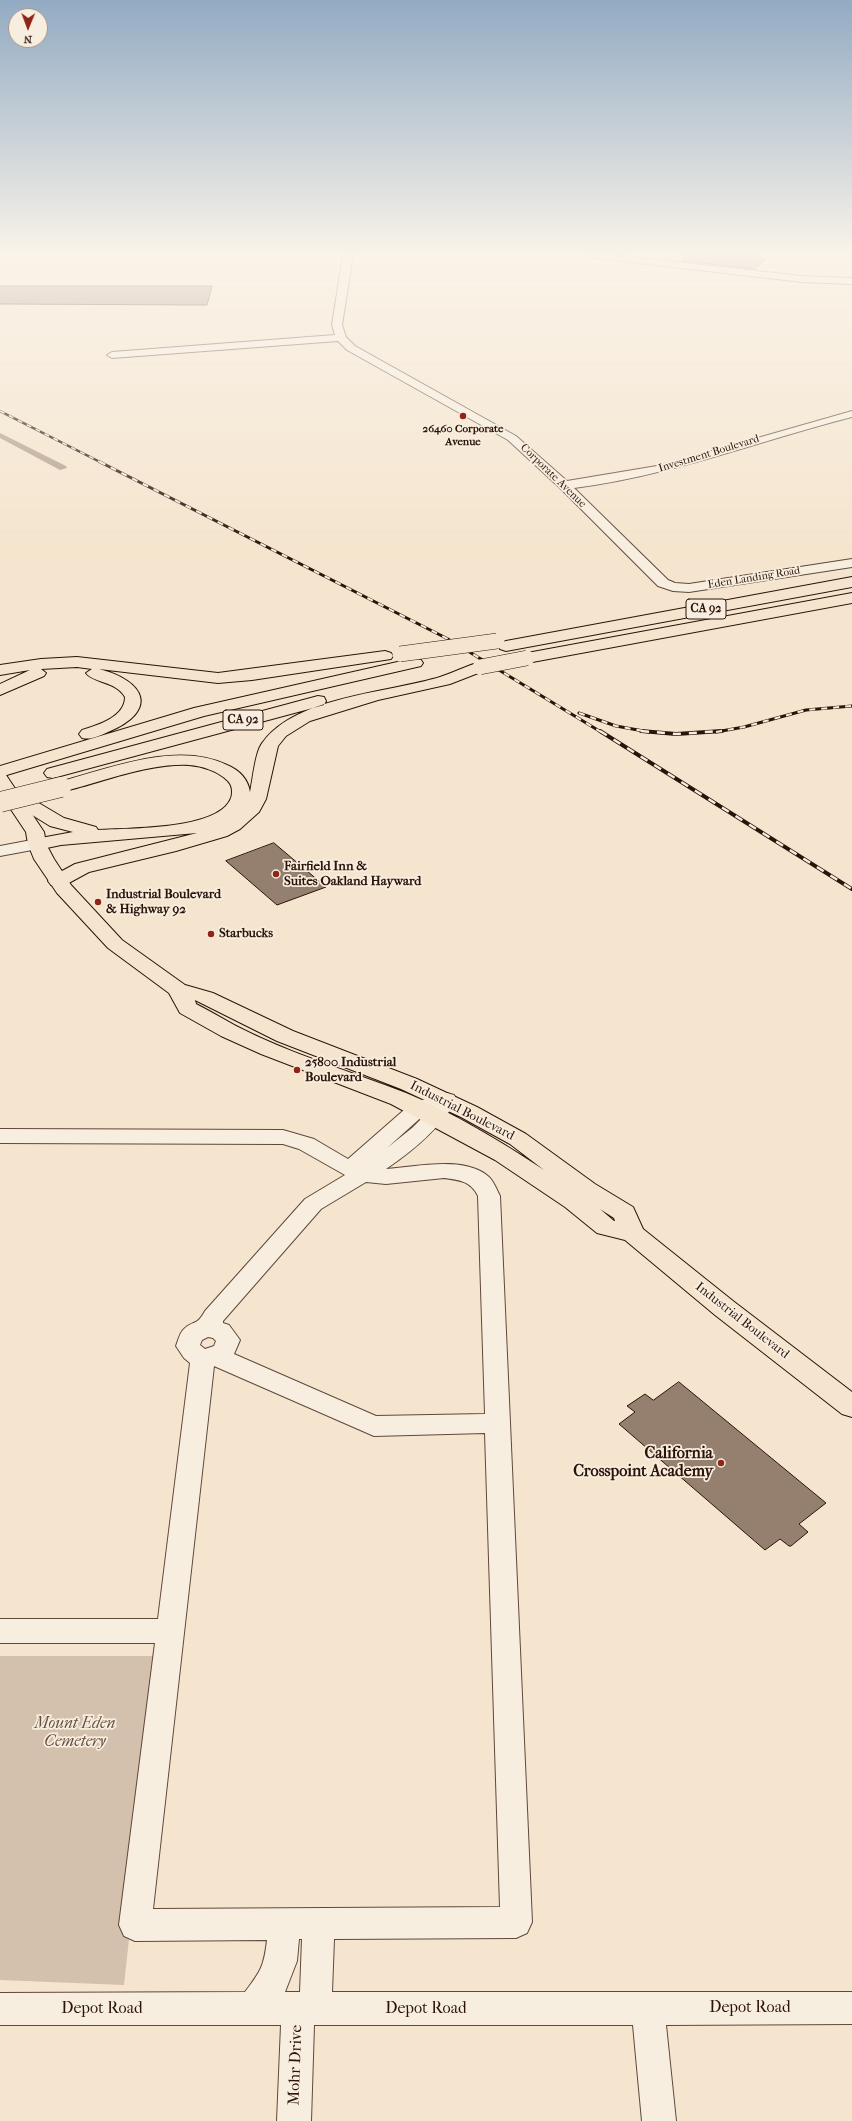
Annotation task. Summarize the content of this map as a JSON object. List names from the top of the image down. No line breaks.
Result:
{"streets":{"main road":["CA 92","Industrial Boulevard"],"street":["Investment Boulevard","Corporate Avenue","Eden Landing Road","Depot Road","Mohr Drive"]},"crossings":[["Investment Boulevard","Corporate Avenue"],["Corporate Avenue","Eden Landing Road"],["Depot Road","Mohr Drive"]],"parks":["Mount Eden Cemetery"],"places":["26460 Corporate Avenue","Fairfield Inn & Suites Oakland Hayward","Industrial Boulevard & Highway 92","Starbucks","25800 Industrial Boulevard","California Crosspoint Academy"],"north":"bottom"}
